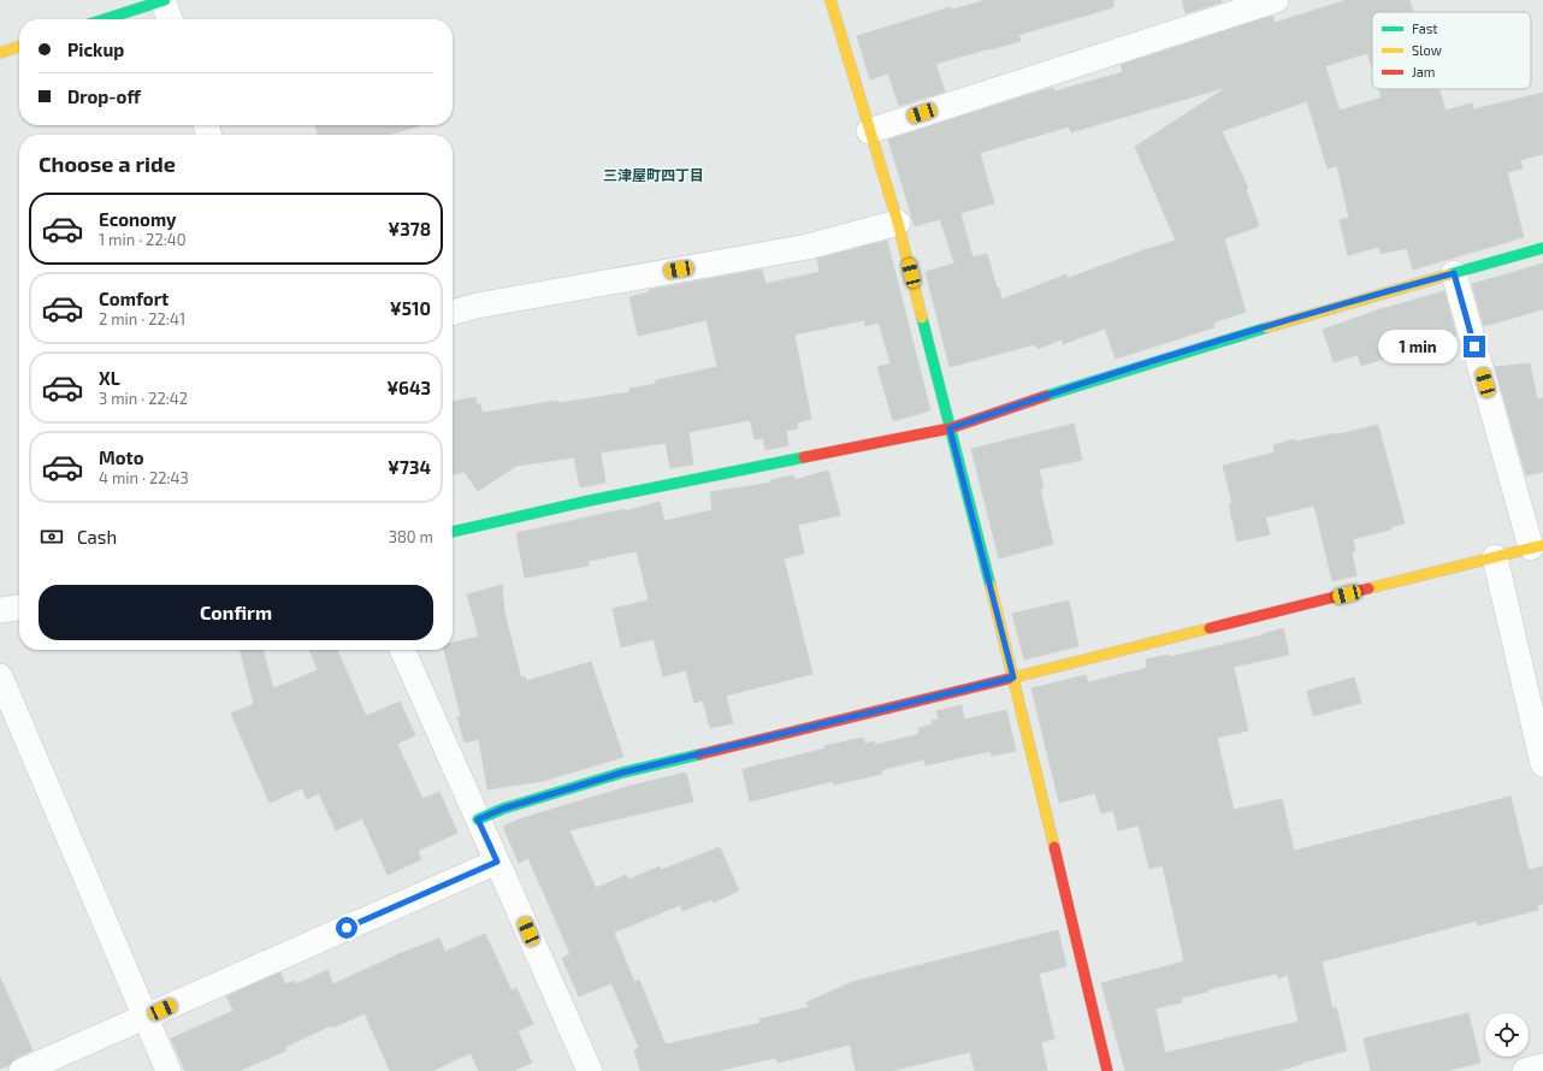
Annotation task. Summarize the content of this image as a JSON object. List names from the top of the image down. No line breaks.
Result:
{"districts":["三津屋町四丁目"],"legend":["Fast","Slow","Jam"],"page":{"banner":["Pickup","Drop-off"],"heading":"Choose a ride","list":[{"name":"Economy","note":"1 min · 22:40","value":"¥378"},{"name":"Comfort","note":"2 min · 22:41","value":"¥510"},{"name":"XL","note":"3 min · 22:42","value":"¥643"},{"name":"Moto","note":"4 min · 22:43","value":"¥734"}],"bubble":"1 min","pay":["Cash","380 m"],"buttons":"Confirm"}}
